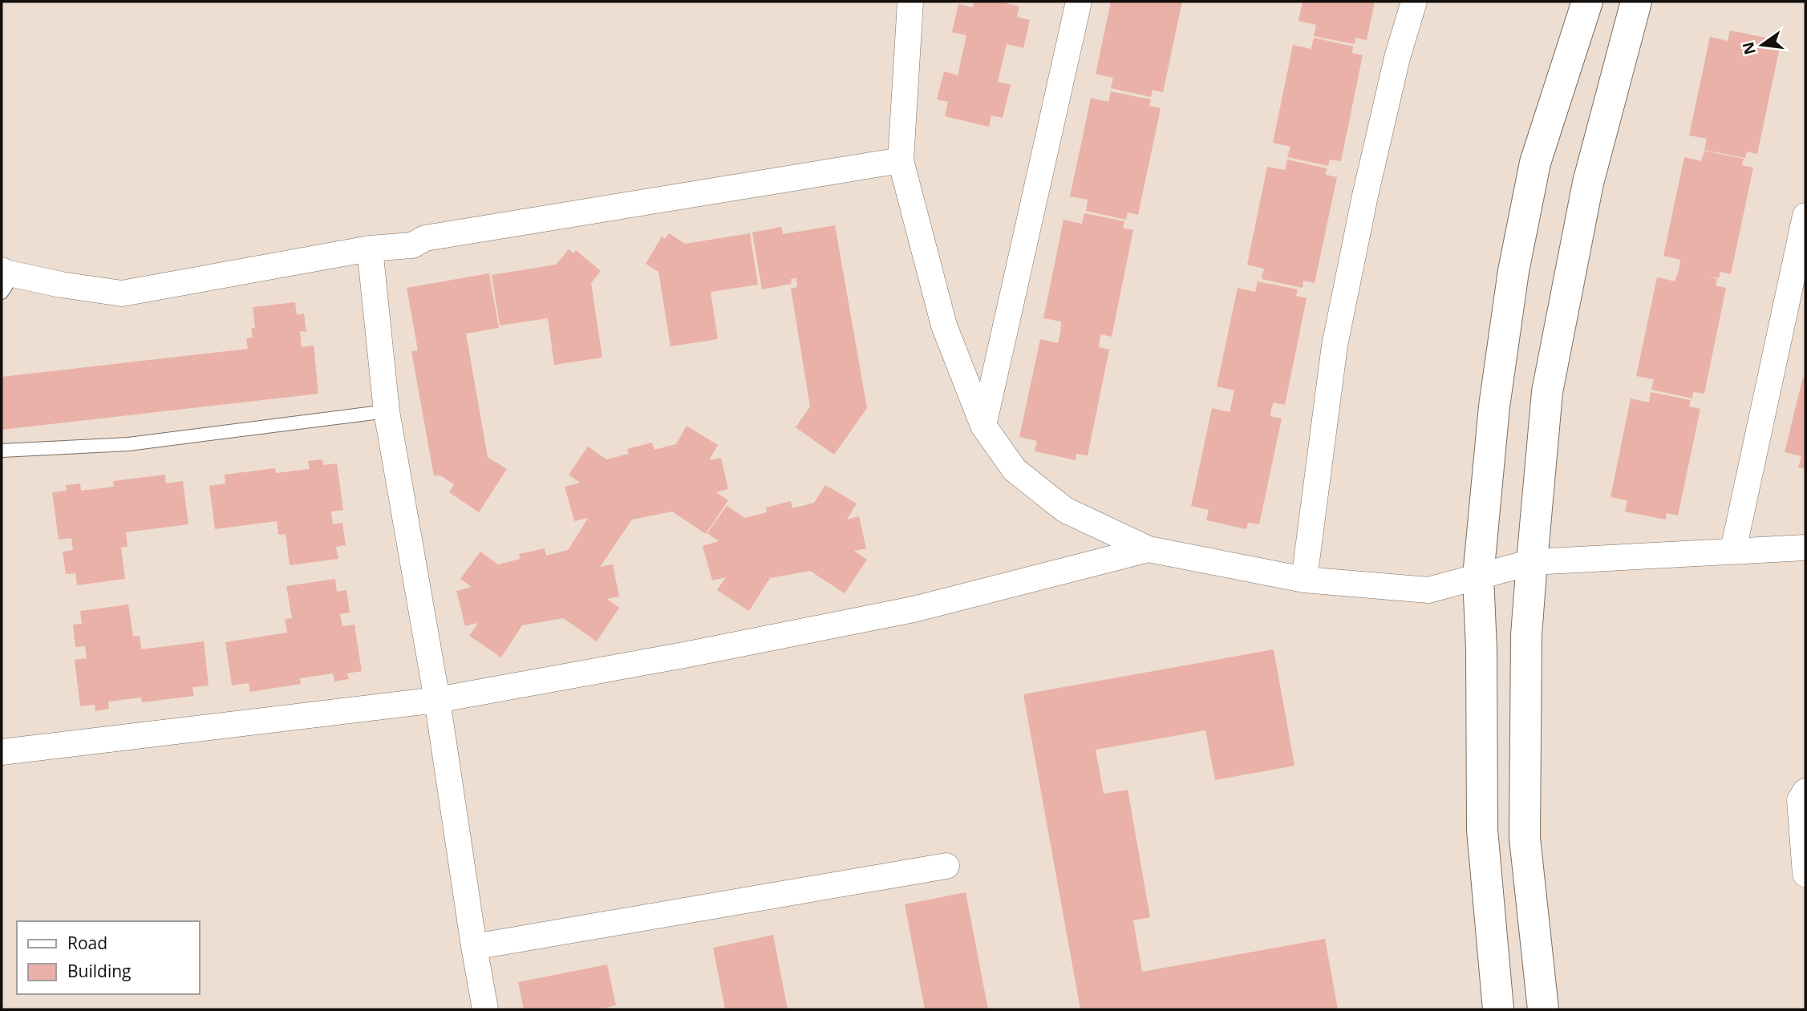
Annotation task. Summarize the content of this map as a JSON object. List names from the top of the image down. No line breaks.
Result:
{"legend":["Road","Building"],"north":"left"}
